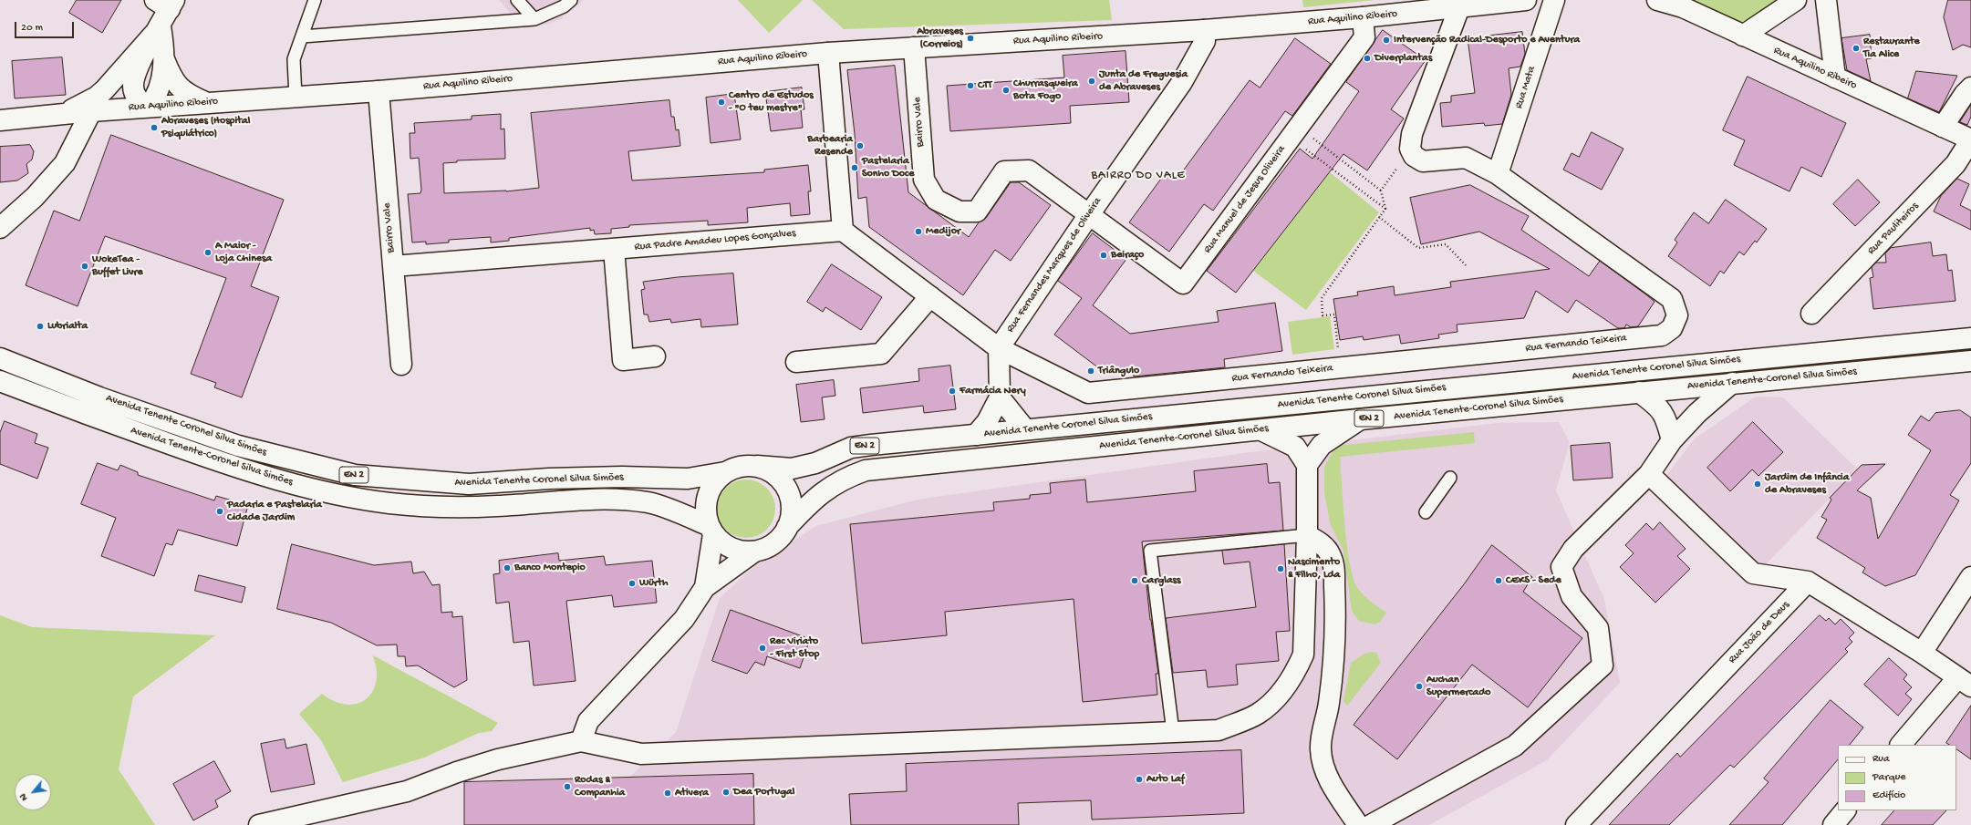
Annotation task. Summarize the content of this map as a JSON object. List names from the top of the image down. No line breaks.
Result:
{"streets":{"street":["Rua Aquilino Ribeiro","Rua Mata","Bairro Vale","Rua Manuel de Jesus Oliveira","Rua Pauliteiros","Rua Padre Amadeu Lopes Gonçalves","Rua Fernandes Marques de Oliveira","Rua Fernando Teixeira","Avenida Tenente Coronel Silva Simões","Avenida Tenente-Coronel Silva Simões","EN 2","Rua João de Deus"]},"crossings":[["Rua Aquilino Ribeiro","Bairro Vale"],["Rua Aquilino Ribeiro","Rua Manuel de Jesus Oliveira"],["Rua Aquilino Ribeiro","Rua Pauliteiros"],["Rua Aquilino Ribeiro","Rua Fernandes Marques de Oliveira"],["Rua Mata","Rua Fernando Teixeira"],["Bairro Vale","Rua Manuel de Jesus Oliveira"],["Bairro Vale","Rua Padre Amadeu Lopes Gonçalves"],["Bairro Vale","Rua Fernandes Marques de Oliveira"],["Rua Manuel de Jesus Oliveira","Rua Fernandes Marques de Oliveira"],["Rua Fernandes Marques de Oliveira","Rua Fernando Teixeira"],["Avenida Tenente Coronel Silva Simões","Avenida Tenente-Coronel Silva Simões"],["Avenida Tenente Coronel Silva Simões","EN 2"],["Avenida Tenente-Coronel Silva Simões","EN 2"]],"districts":["BAIRRO DO VALE"],"places":["Abraveses (Correios)","Intervenção Radical-Desporto e Aventura","Restaurante Tia Alice","Diverplantas","Junta de Freguesia de Abraveses","CTT","Churrasqueira Bota Fogo","Centro de Estudos - \"O teu mestre\"","Abraveses (Hospital Psiquiátrico)","Barbearia Resende","Pastelaria Sonho Doce","Medijor","A Maior - Loja Chinesa","Beiraço","WokeTea - Buffet Livre","Lubrialta","Triângulo","Farmácia Nery","Jardim de Infância de Abraveses","Padaria e Pastelaria Cidade Jardim","Banco Montepio","Nascimento & Filho, Lda","Carglass","CEKS - Sede","Würth","Rec Viriato - First Stop","Auchan Supermercado","Auto Laf","Rodas & Companhia","Dea Portugal","Ativera"],"legend":["Rua","Parque","Edifício"],"scale_bar":"20 m","north":"bottom left"}
